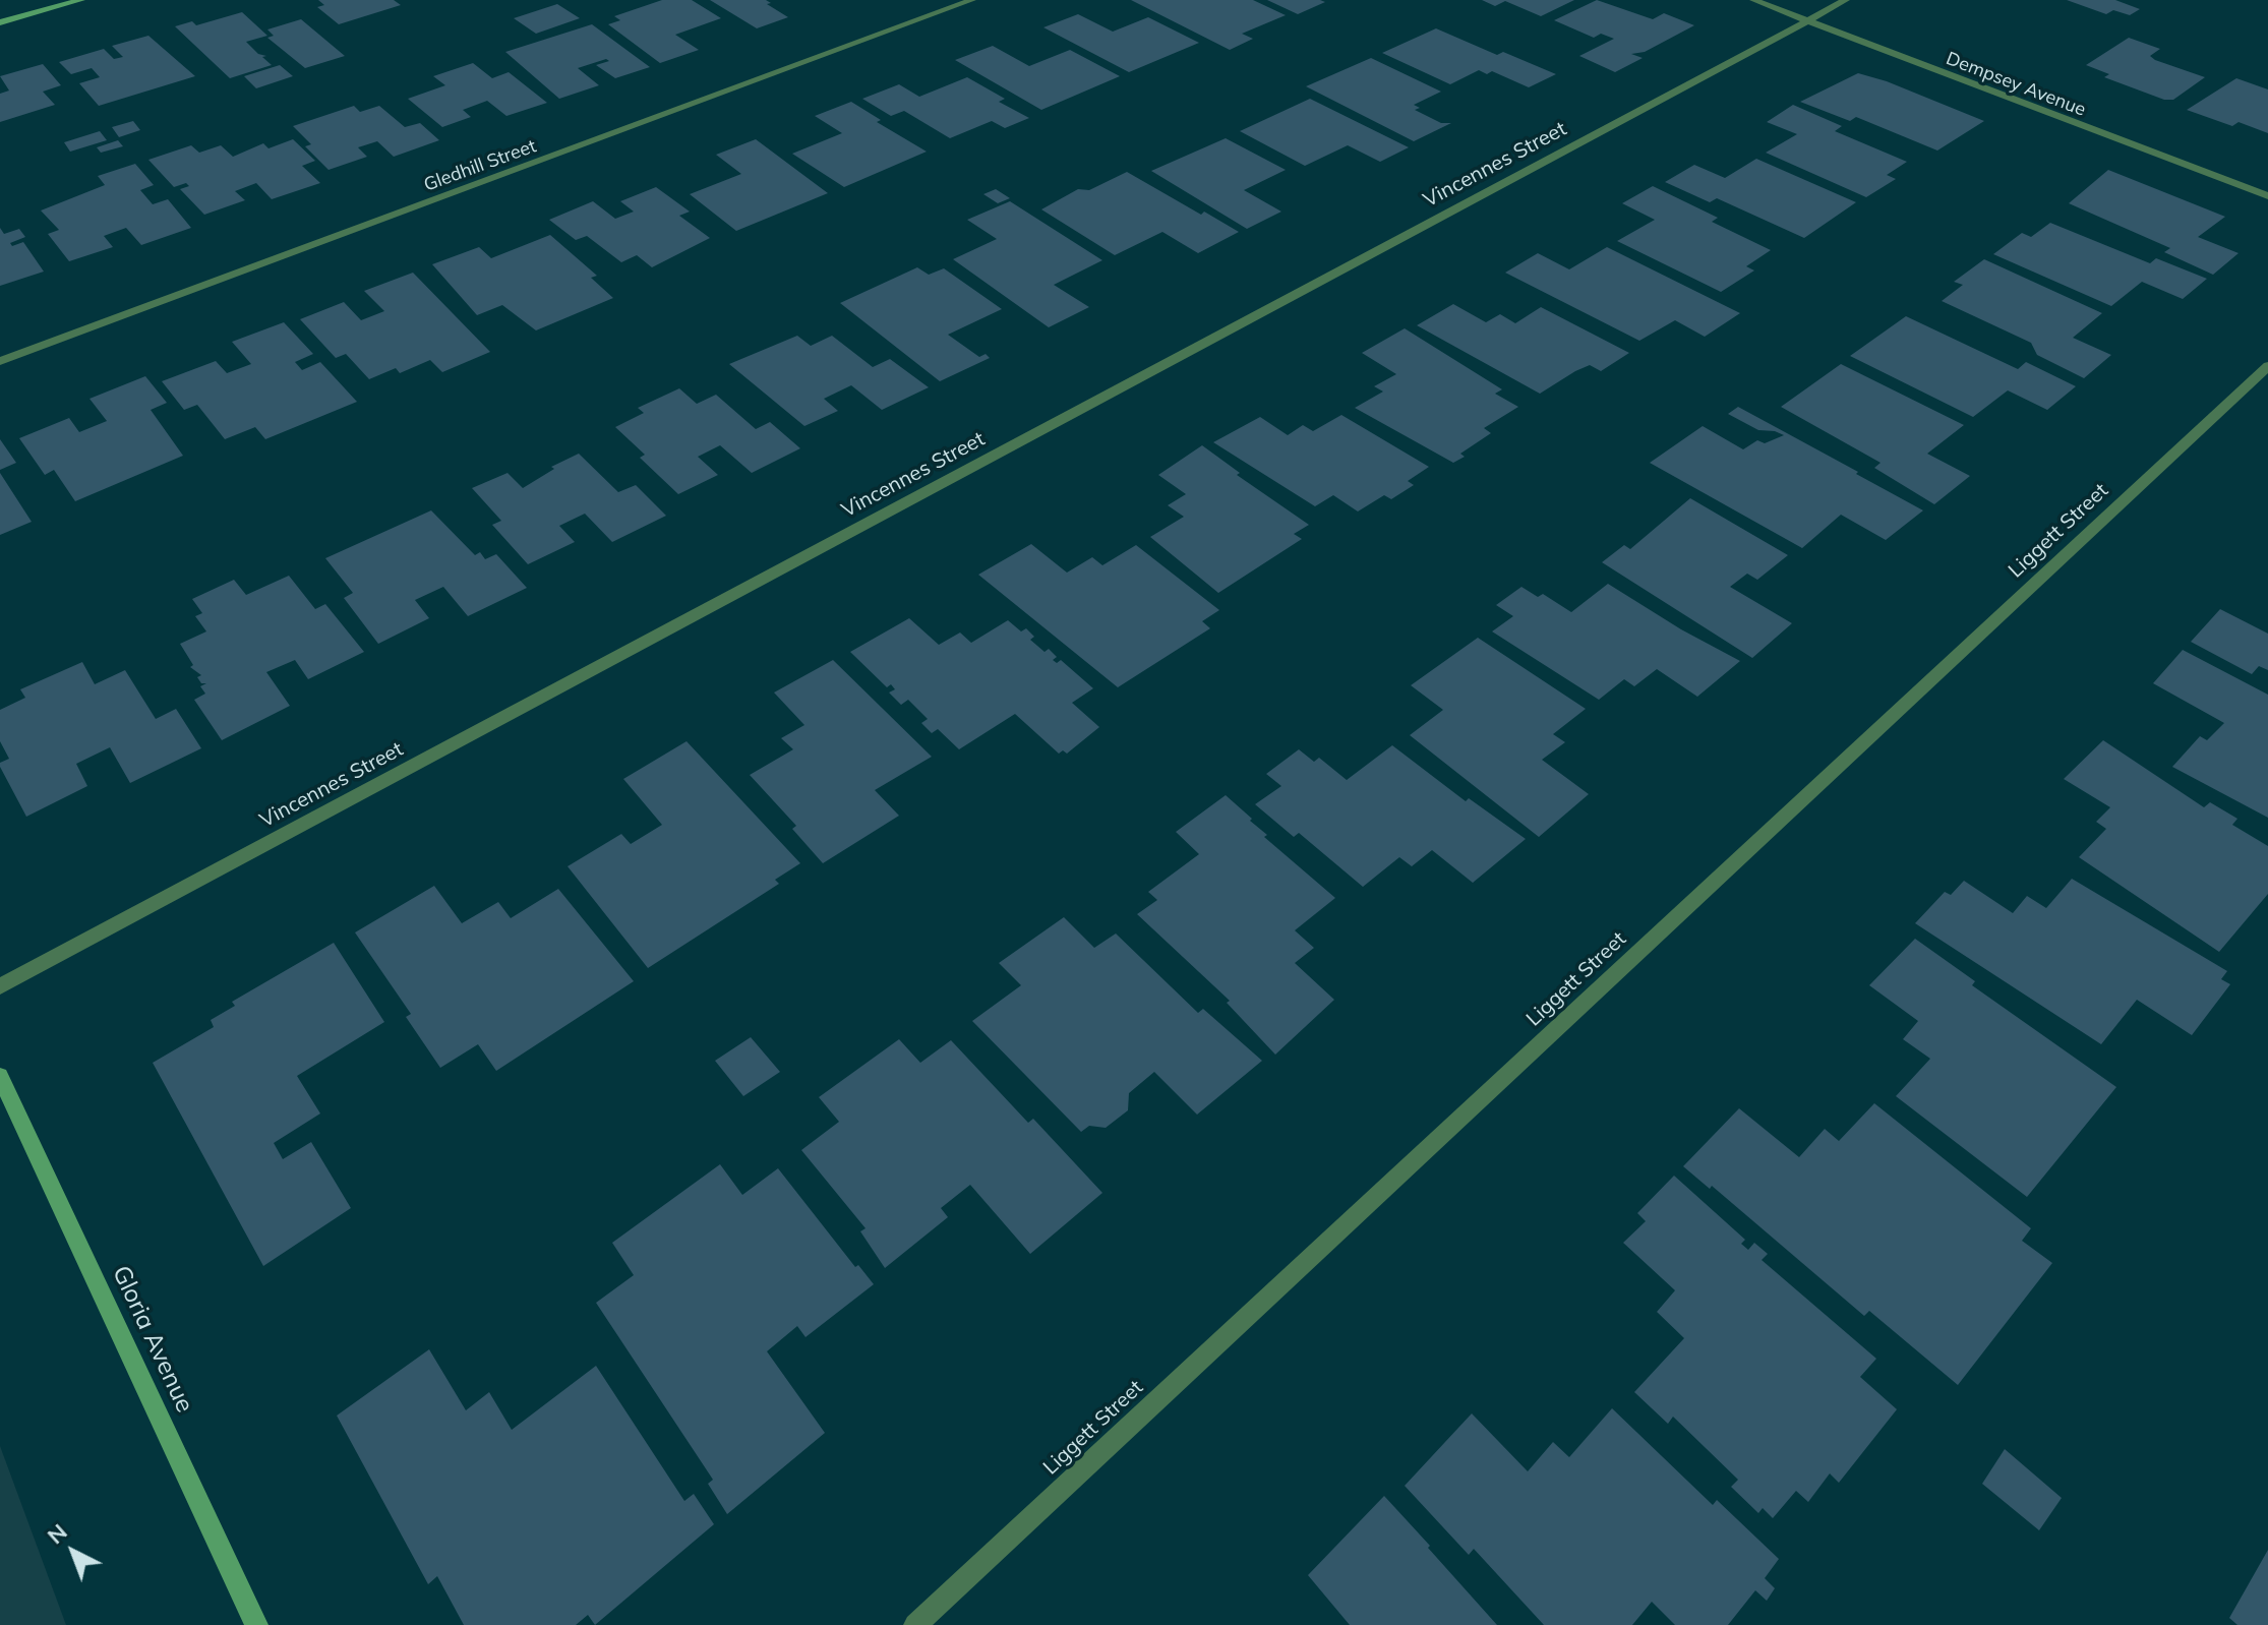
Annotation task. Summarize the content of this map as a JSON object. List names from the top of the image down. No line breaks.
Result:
{"streets":{"street":["Dempsey Avenue","Vincennes Street","Gledhill Street","Liggett Street","Gloria Avenue"]},"crossings":[["Dempsey Avenue","Vincennes Street"]],"north":"top left"}
